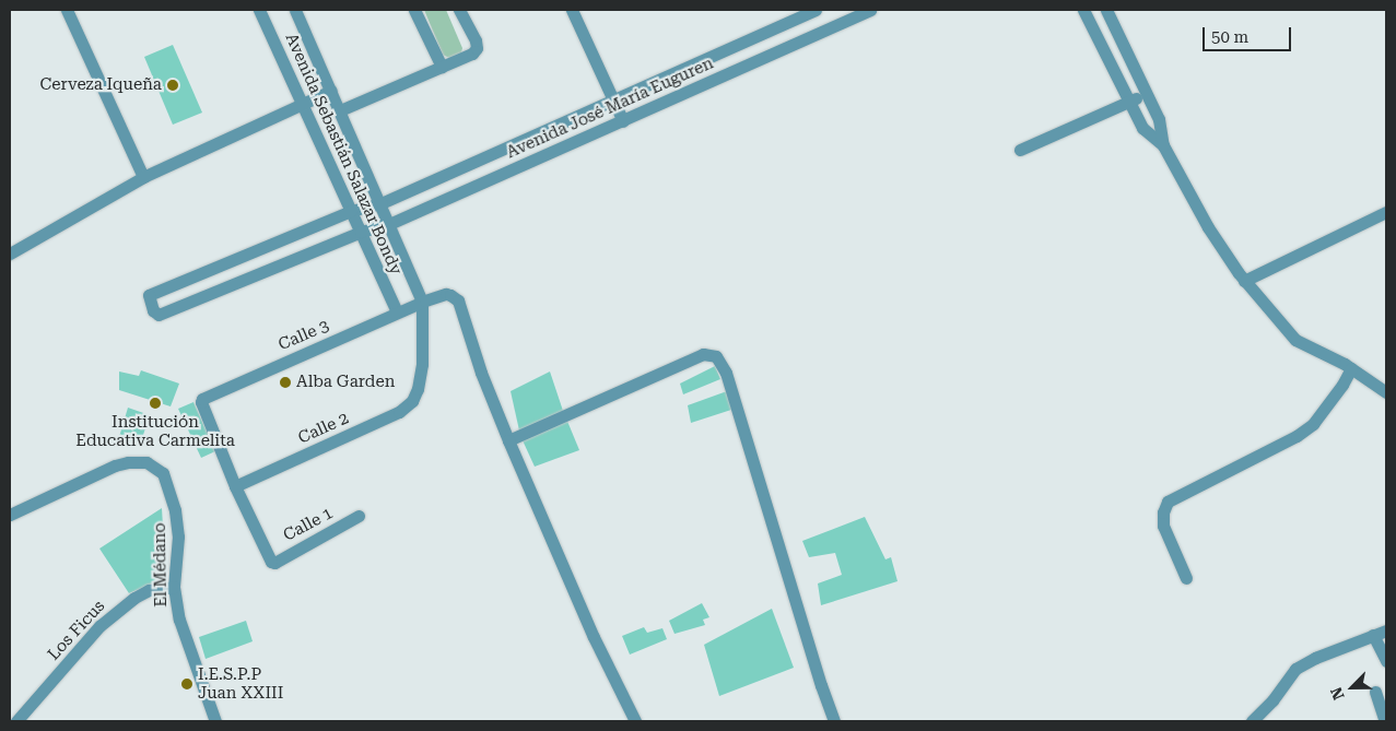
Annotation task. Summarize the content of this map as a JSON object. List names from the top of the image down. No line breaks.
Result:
{"streets":{"street":["Avenida José María Euguren","Avenida Sebastián Salazar Bondy","Calle 3","Calle 2","Calle 1","El Médano","Los Ficus"]},"crossings":[["Avenida José María Euguren","Avenida Sebastián Salazar Bondy"],["Avenida Sebastián Salazar Bondy","Calle 3"],["Avenida Sebastián Salazar Bondy","Calle 2"],["Calle 3","Calle 2"],["Calle 3","Calle 1"],["Calle 2","Calle 1"],["El Médano","Los Ficus"]],"places":["Cerveza Iqueña","Alba Garden","Institución Educativa Carmelita","I.E.S.P.P Juan XXIII"],"scale_bar":"50 m","north":"bottom left"}
